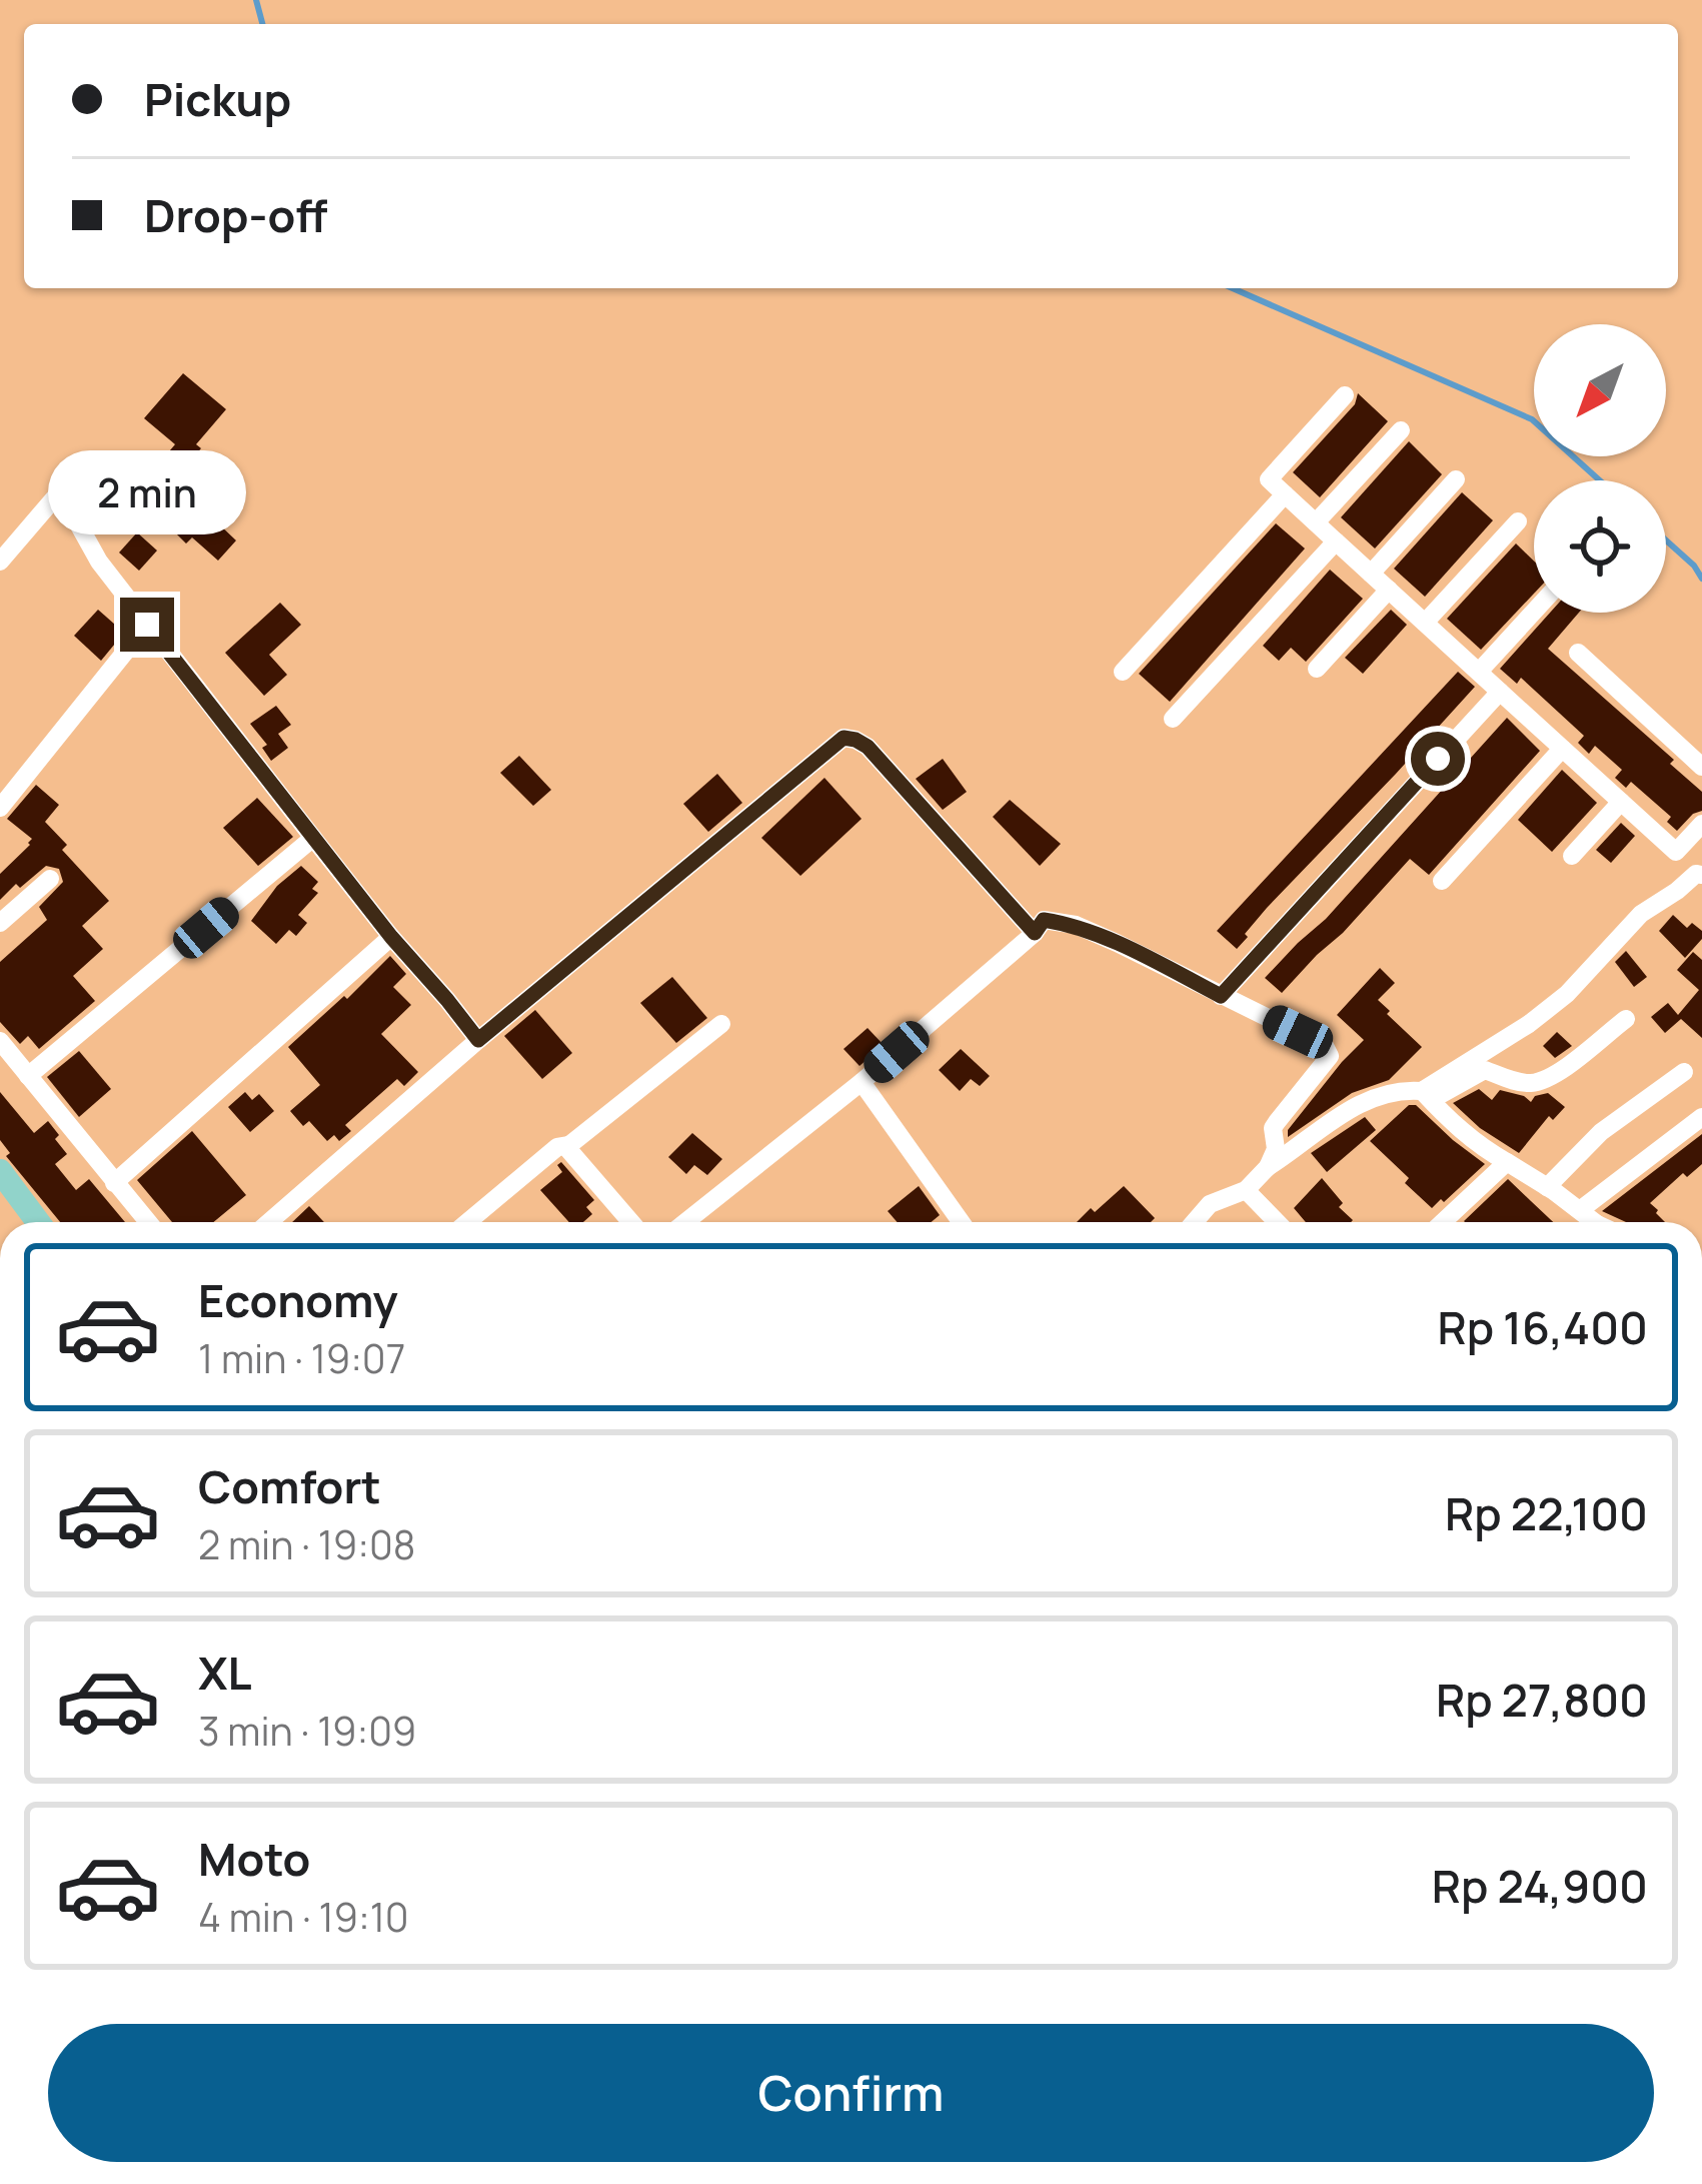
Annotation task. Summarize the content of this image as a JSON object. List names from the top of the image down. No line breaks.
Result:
{"north":"bottom left","page":{"banner":["Pickup","Drop-off"],"bubble":"2 min","list":[{"name":"Economy","note":"1 min · 19:07","value":"Rp 16,400"},{"name":"Comfort","note":"2 min · 19:08","value":"Rp 22,100"},{"name":"XL","note":"3 min · 19:09","value":"Rp 27,800"},{"name":"Moto","note":"4 min · 19:10","value":"Rp 24,900"}],"buttons":"Confirm"}}
